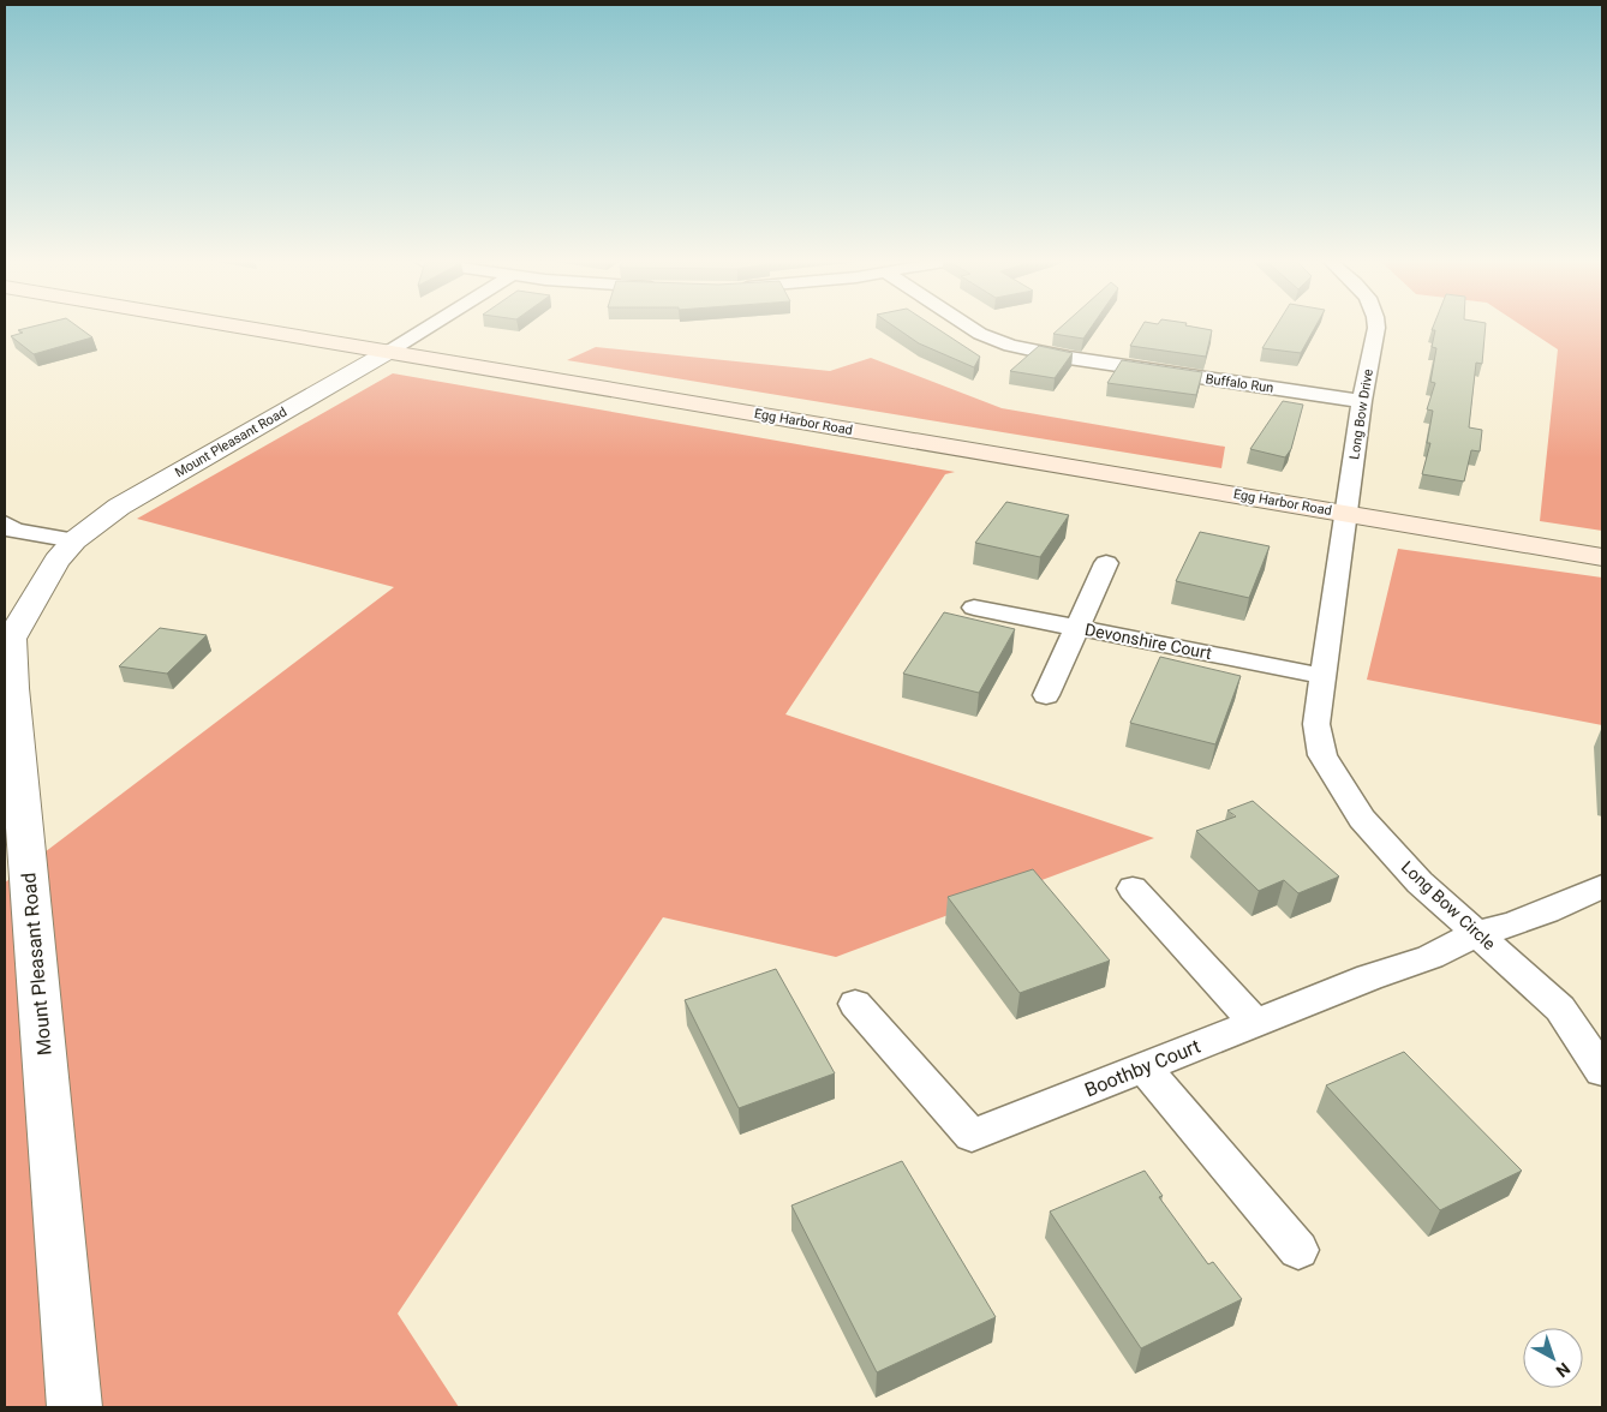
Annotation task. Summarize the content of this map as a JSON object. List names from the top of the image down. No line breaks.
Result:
{"streets":{"main road":["Egg Harbor Road"],"street":["Buffalo Run","Long Bow Drive","Mount Pleasant Road","Devonshire Court","Long Bow Circle","Boothby Court"]},"crossings":[["Buffalo Run","Long Bow Drive"],["Long Bow Drive","Egg Harbor Road"],["Long Bow Drive","Long Bow Circle"],["Egg Harbor Road","Mount Pleasant Road"],["Egg Harbor Road","Long Bow Circle"],["Devonshire Court","Long Bow Circle"],["Long Bow Circle","Boothby Court"]],"north":"bottom right"}
